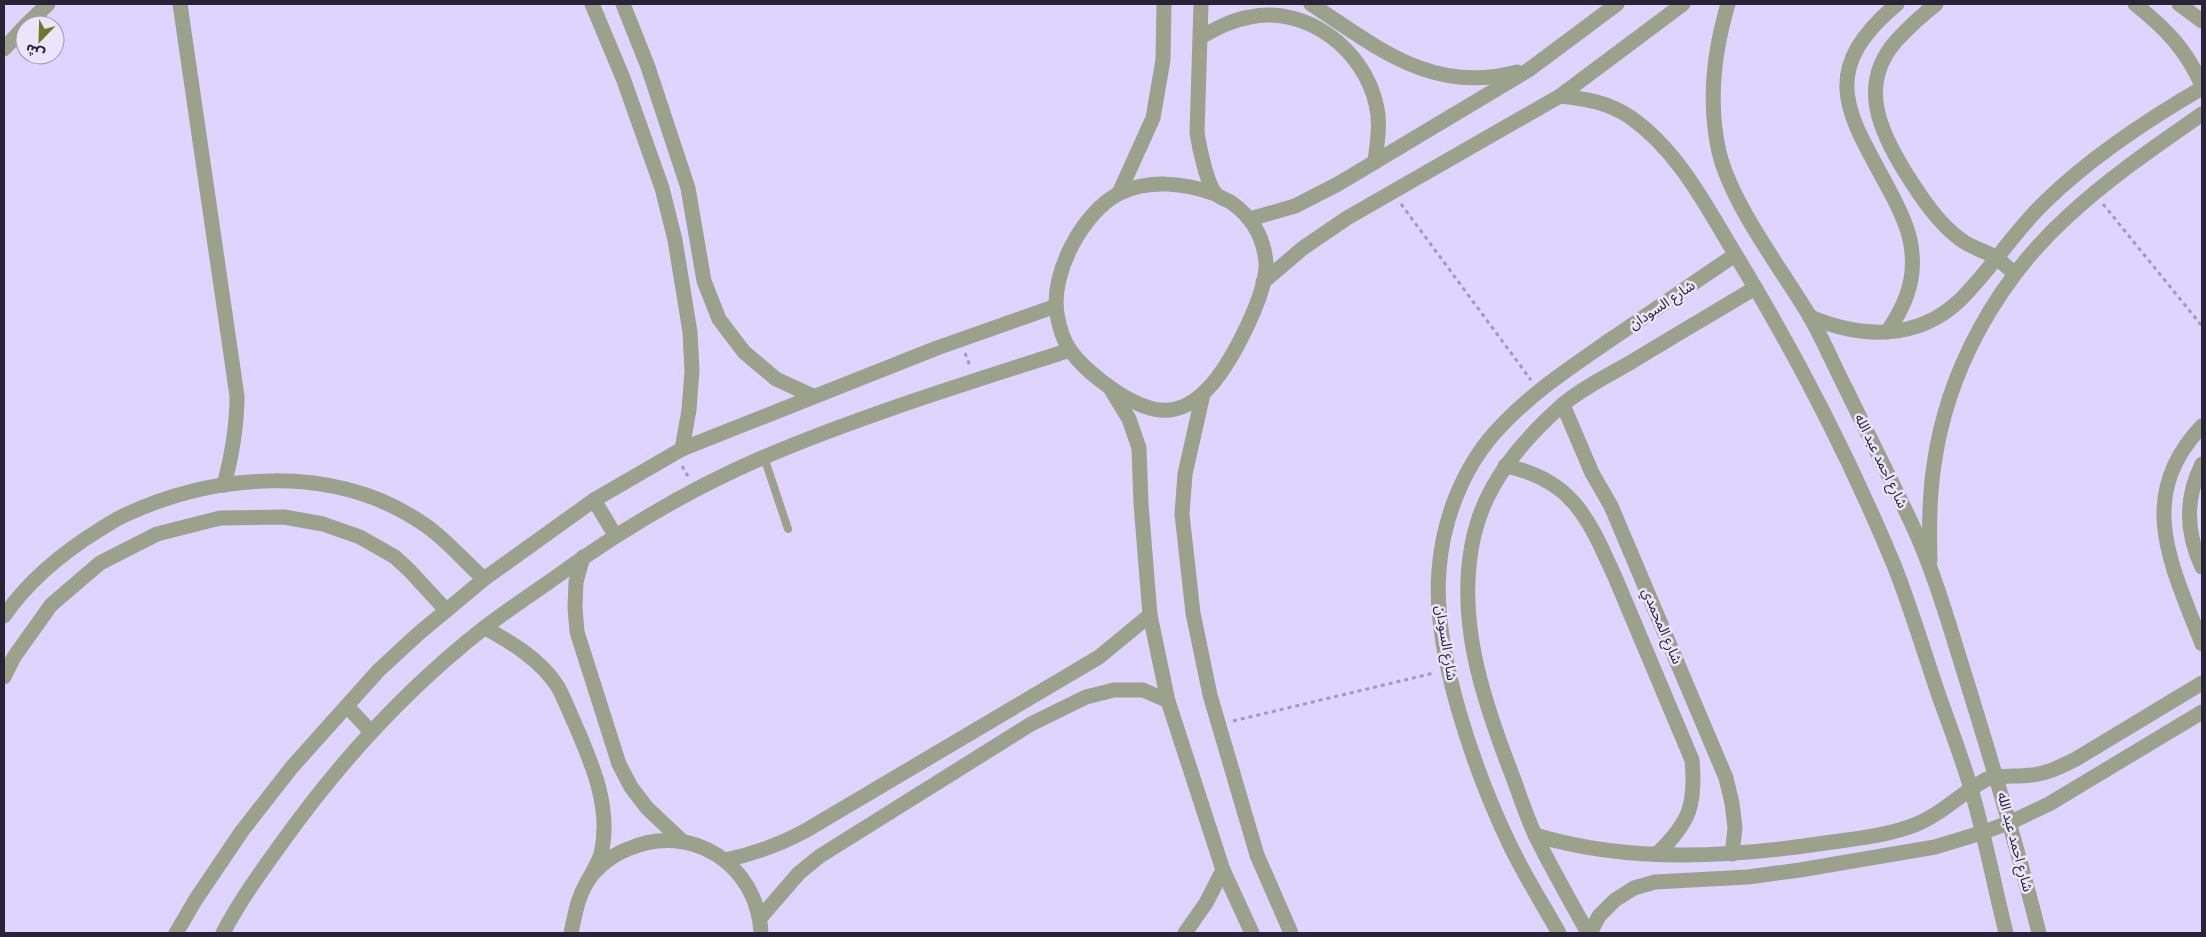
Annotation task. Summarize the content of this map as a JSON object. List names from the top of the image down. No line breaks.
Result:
{"streets":{"street":["شارع السودان","شارع احمد عبد الله","شارع المحمدي"]},"crossings":[["شارع السودان","شارع المحمدي"]],"north":"bottom left"}
